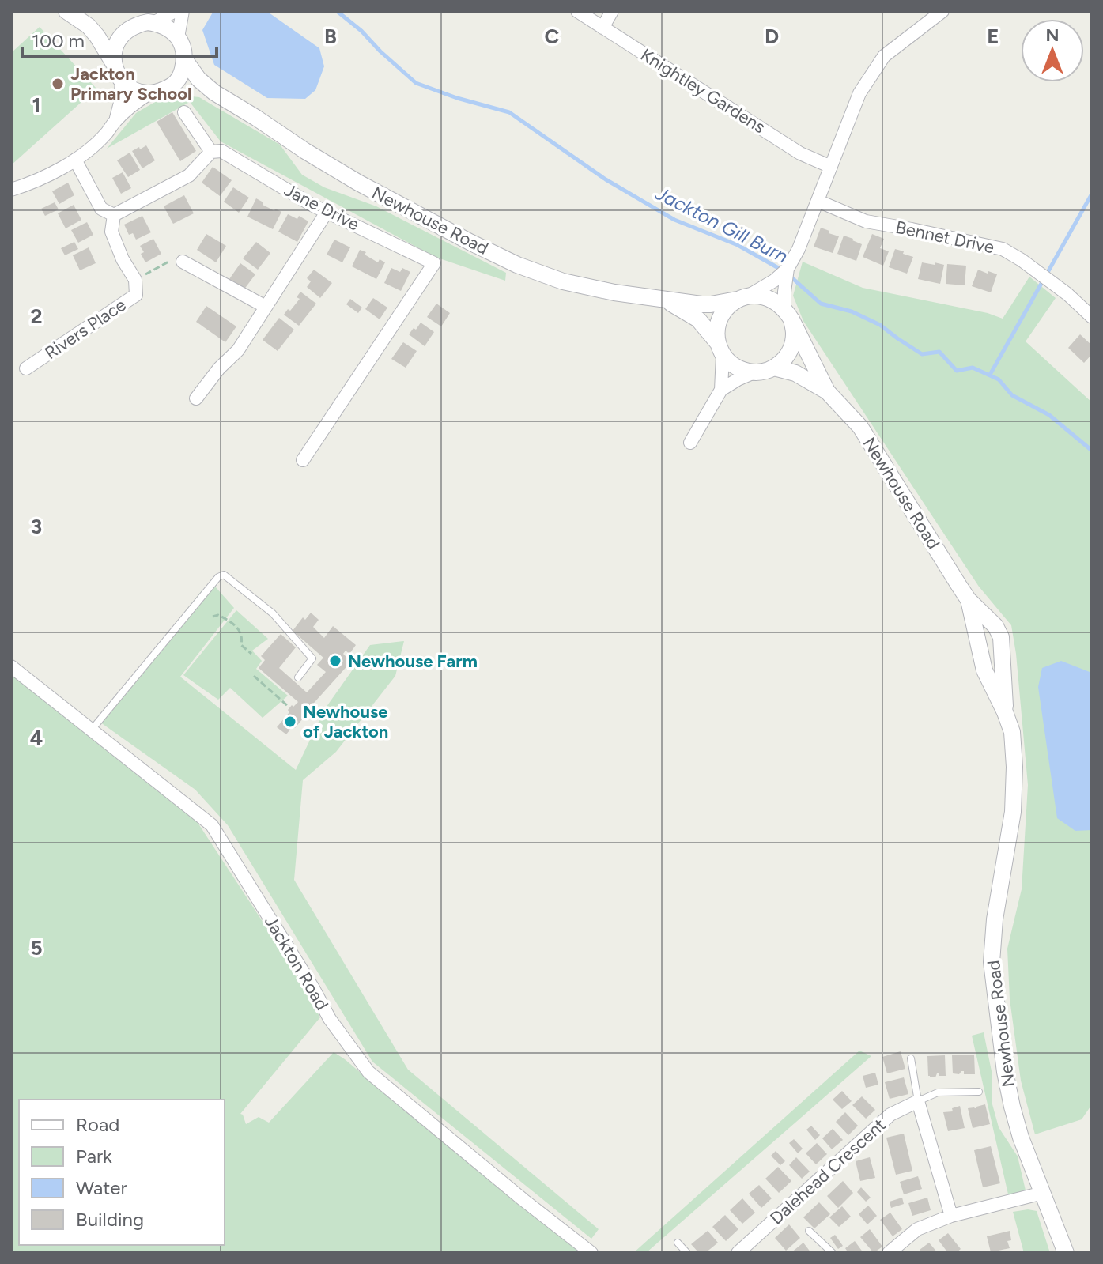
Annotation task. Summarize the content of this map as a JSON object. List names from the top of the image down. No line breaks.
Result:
{"streets":{"street":["Knightley Gardens","Jane Drive","Newhouse Road","Bennet Drive","Rivers Place","Jackton Road","Dalehead Crescent"]},"water":["Jackton Gill Burn"],"places":["Jackton Primary School","Newhouse Farm","Newhouse of Jackton"],"legend":["Road","Park","Water","Building"],"scale_bar":"100 m","north":"top","grid":{"columns":["B","C","D","E"],"rows":["1","2","3","4","5"]}}
